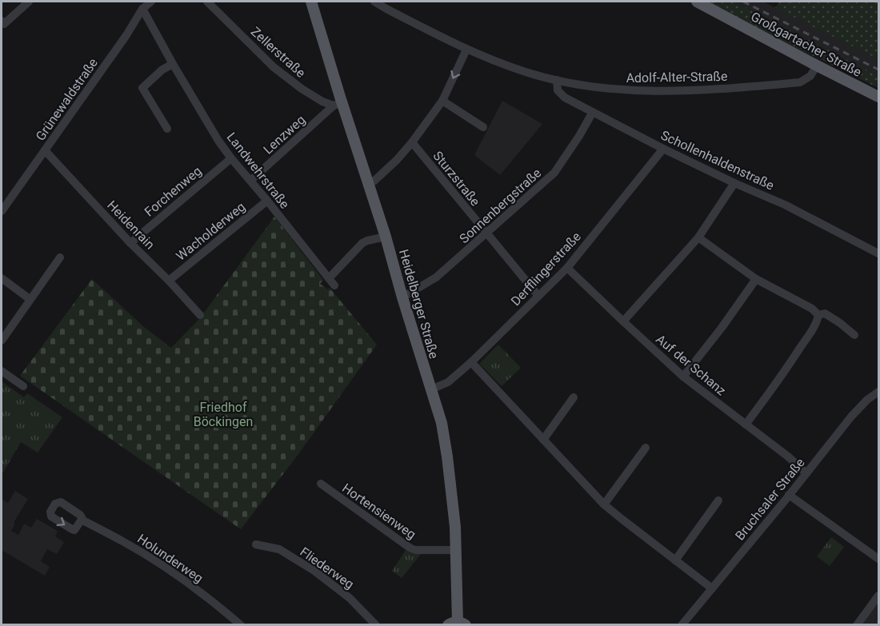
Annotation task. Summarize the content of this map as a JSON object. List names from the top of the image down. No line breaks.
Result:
{"streets":{"main road":["Großgartacher Straße","Heidelberger Straße"],"street":["Zellerstraße","Adolf-Alter-Straße","Grünewaldstraße","Lenzweg","Schollenhaldenstraße","Landwehrstraße","Sturzstraße","Forchenweg","Sonnenbergstraße","Heidenrain","Wacholderweg","Derfflingerstraße","Auf der Schanz","Bruchsaler Straße","Hortensienweg","Holunderweg","Fliederweg"]},"crossings":[["Großgartacher Straße","Adolf-Alter-Straße"],["Zellerstraße","Lenzweg"],["Zellerstraße","Heidelberger Straße"],["Adolf-Alter-Straße","Schollenhaldenstraße"],["Grünewaldstraße","Landwehrstraße"],["Grünewaldstraße","Heidenrain"],["Lenzweg","Landwehrstraße"],["Lenzweg","Heidelberger Straße"],["Schollenhaldenstraße","Sonnenbergstraße"],["Schollenhaldenstraße","Derfflingerstraße"],["Landwehrstraße","Forchenweg"],["Landwehrstraße","Wacholderweg"],["Sturzstraße","Sonnenbergstraße"],["Sturzstraße","Derfflingerstraße"],["Forchenweg","Heidenrain"],["Sonnenbergstraße","Heidelberger Straße"],["Heidenrain","Wacholderweg"],["Derfflingerstraße","Heidelberger Straße"],["Derfflingerstraße","Auf der Schanz"],["Heidelberger Straße","Hortensienweg"],["Auf der Schanz","Bruchsaler Straße"]],"parks":["Friedhof Böckingen"]}
